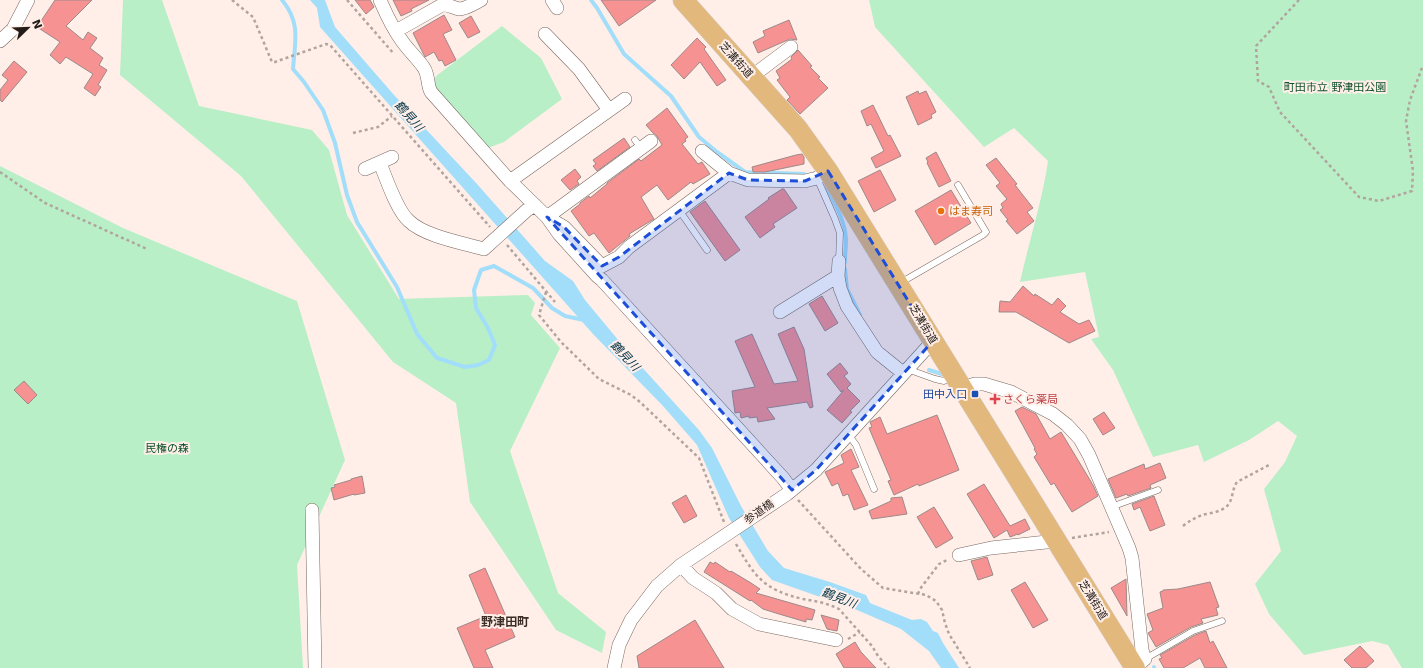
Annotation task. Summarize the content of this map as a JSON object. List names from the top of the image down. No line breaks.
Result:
{"streets":{"main road":["芝溝街道"],"street":["参道橋"]},"crossings":[["芝溝街道","参道橋"]],"districts":["野津田町"],"water":["鶴見川"],"parks":["町田市立 野津田公園","民権の森"],"places":{"other":["はま寿司"],"transit":["田中入口"],"health":["さくら薬局"]},"north":"top right"}
